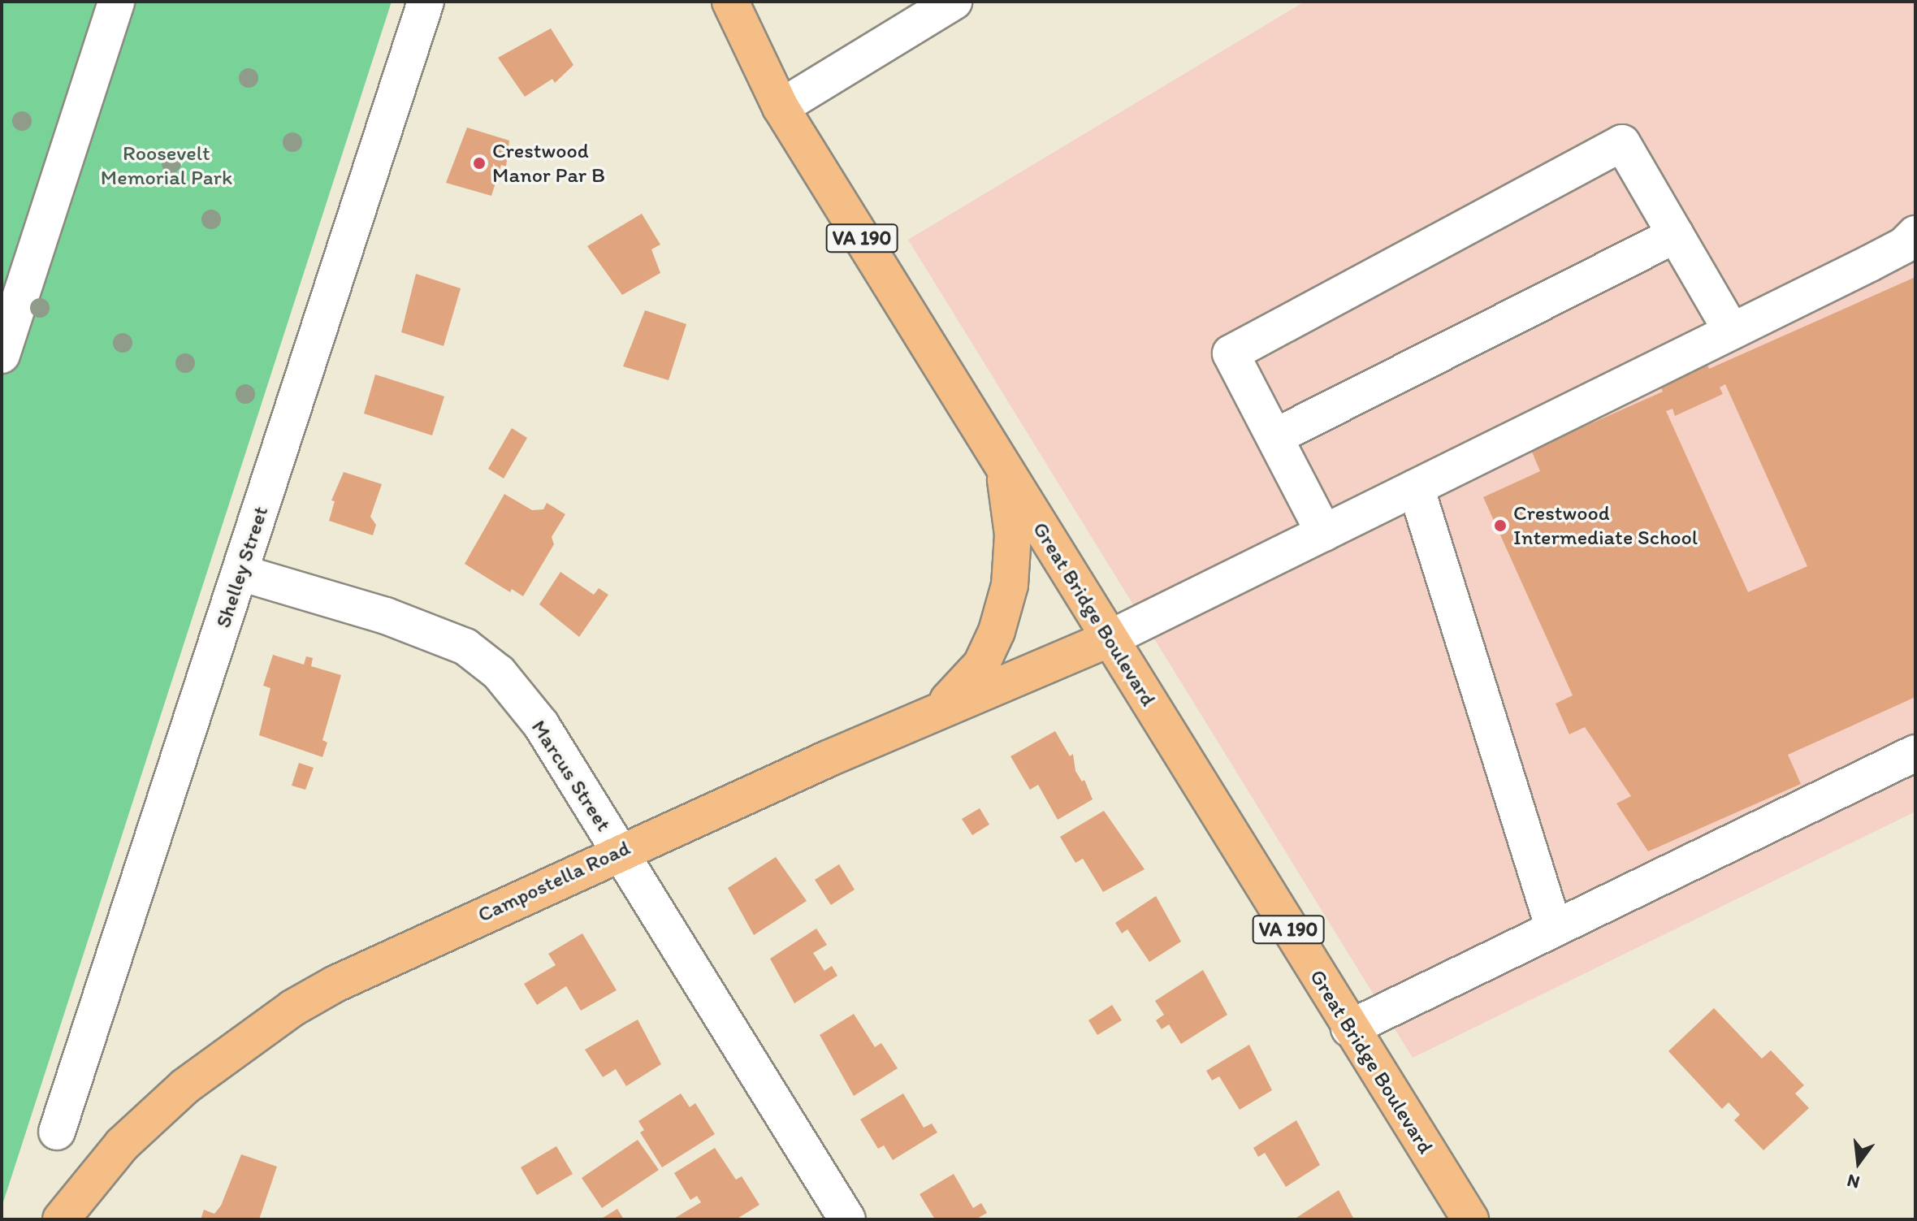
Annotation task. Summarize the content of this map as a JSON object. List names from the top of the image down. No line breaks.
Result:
{"streets":{"main road":["VA 190","Great Bridge Boulevard","Campostella Road"],"street":["Shelley Street","Marcus Street"]},"crossings":[["Shelley Street","Marcus Street"],["Great Bridge Boulevard","Campostella Road"],["Marcus Street","Campostella Road"]],"parks":["Roosevelt Memorial Park"],"places":["Crestwood Manor Par B","Crestwood Intermediate School"],"north":"bottom"}
